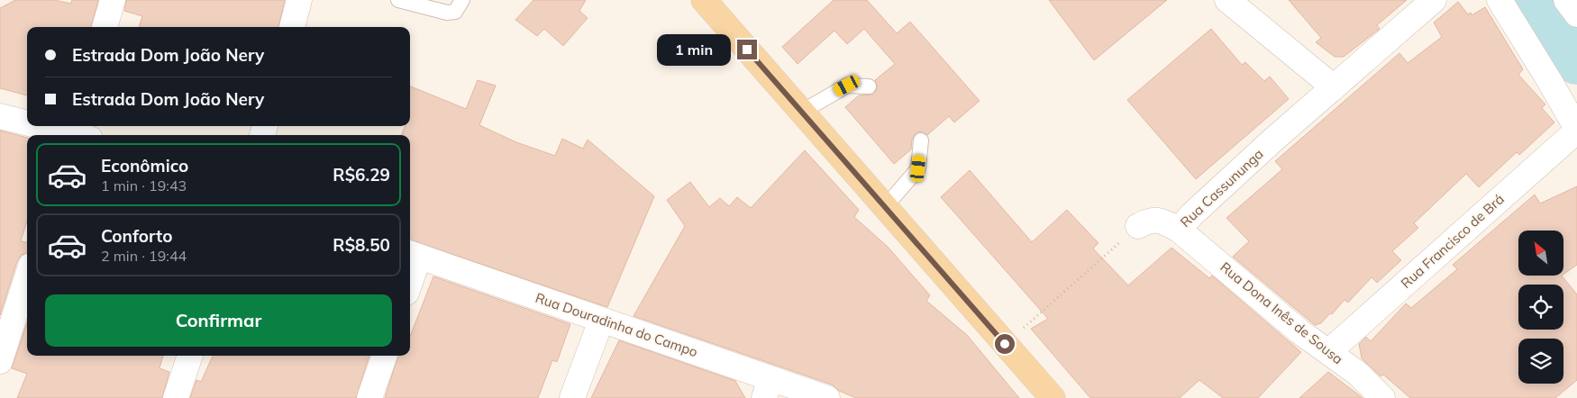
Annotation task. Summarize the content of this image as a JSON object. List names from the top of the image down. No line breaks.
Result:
{"streets":{"street":["Rua Cassununga","Rua Francisco de Brá","Rua Dona Inês de Sousa","Rua Douradinha do Campo"]},"crossings":[["Rua Cassununga","Rua Dona Inês de Sousa"],["Rua Francisco de Brá","Rua Dona Inês de Sousa"]],"north":"top left","page":{"banner":["Estrada Dom João Nery","Estrada Dom João Nery"],"bubble":"1 min","list":[{"name":"Econômico","note":"1 min · 19:43","value":"R$6.29"},{"name":"Conforto","note":"2 min · 19:44","value":"R$8.50"}],"buttons":"Confirmar"}}
